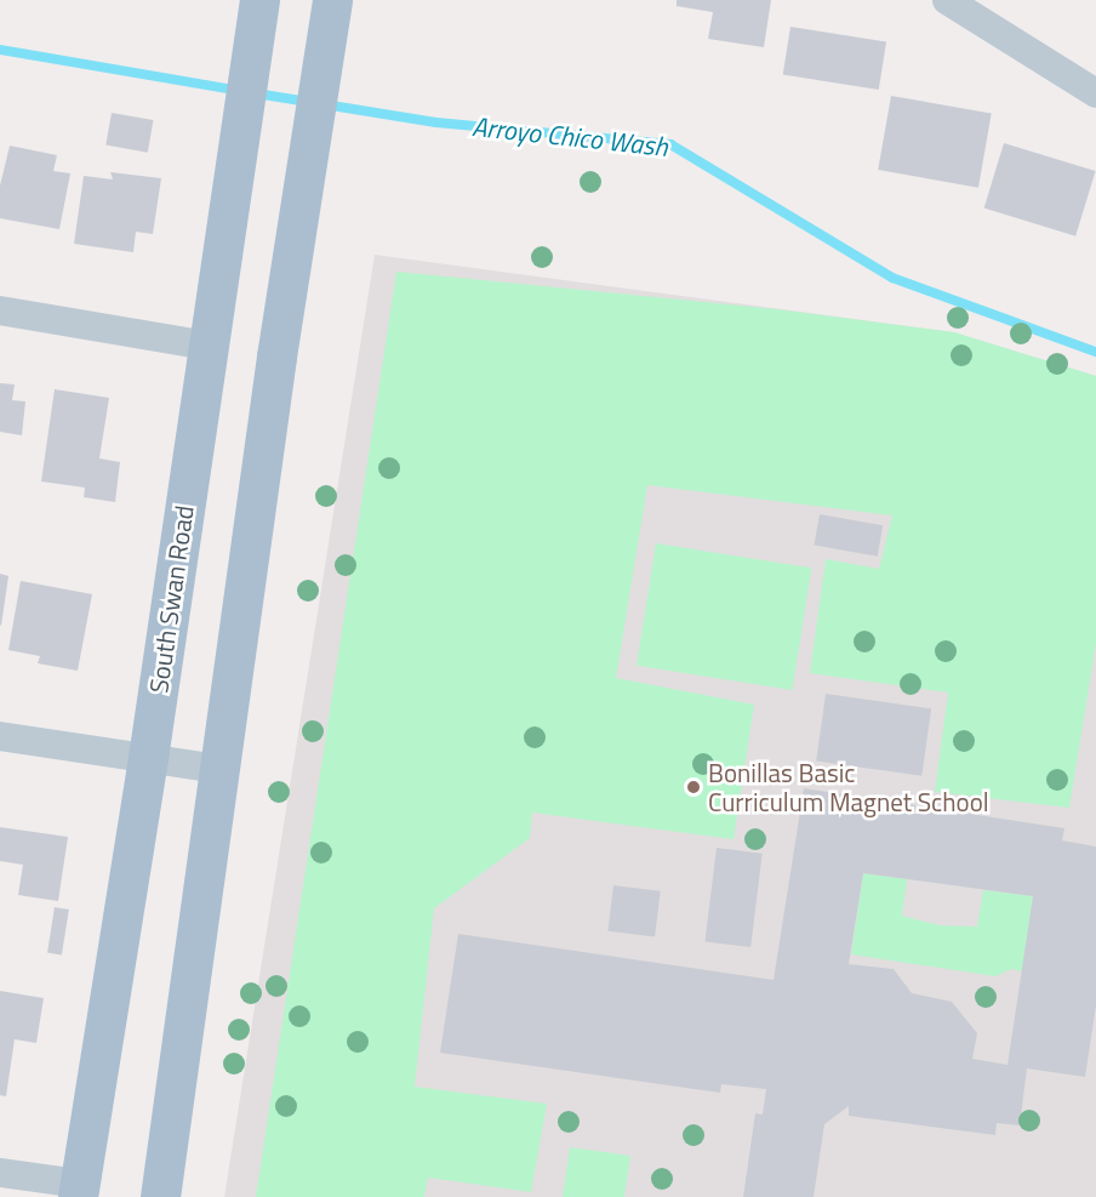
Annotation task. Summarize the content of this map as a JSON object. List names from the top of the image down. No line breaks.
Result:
{"streets":{"main road":["South Swan Road"]},"water":["Arroyo Chico Wash"],"places":["Bonillas Basic Curriculum Magnet School"]}
